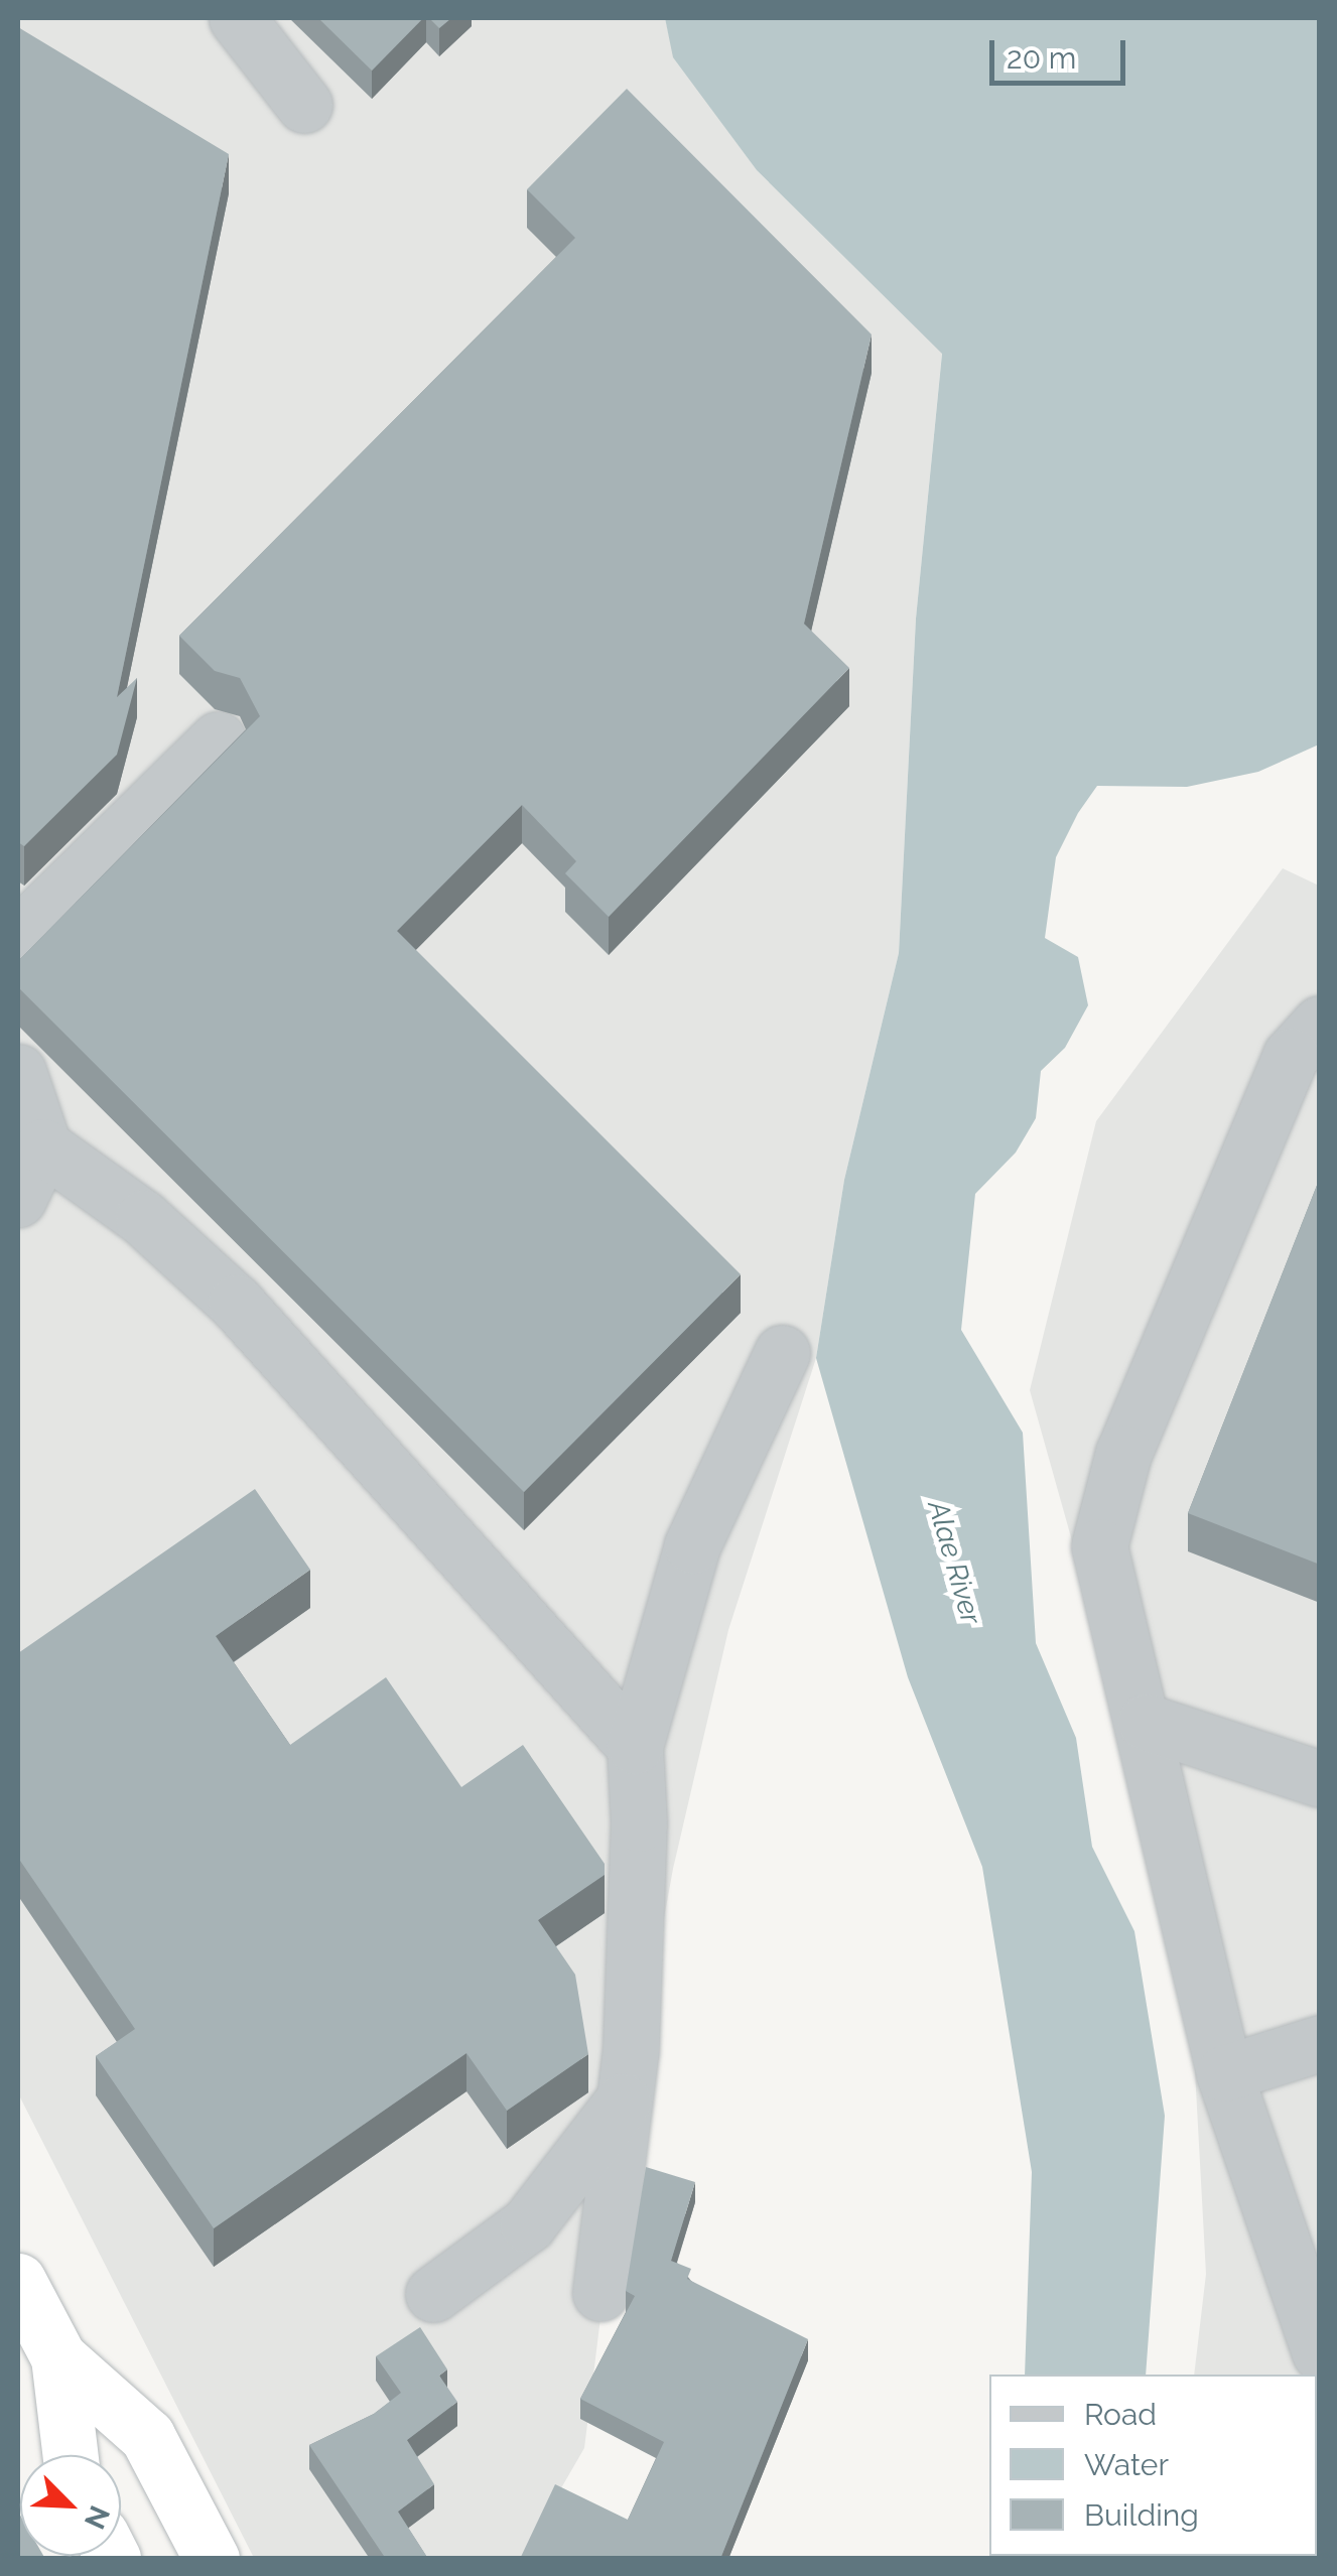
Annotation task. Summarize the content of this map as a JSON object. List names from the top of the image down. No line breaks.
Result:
{"water":["Alae River"],"legend":["Road","Water","Building"],"scale_bar":"20 m","north":"bottom right"}
